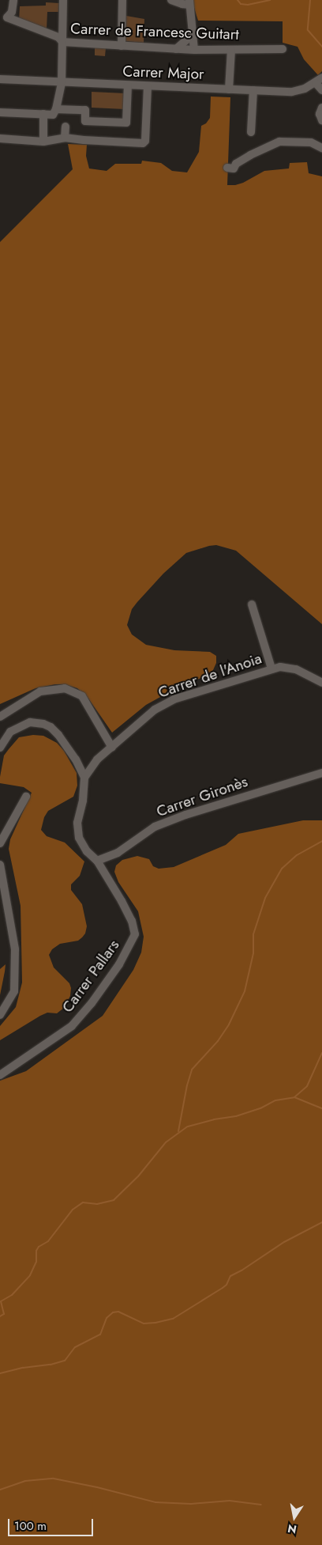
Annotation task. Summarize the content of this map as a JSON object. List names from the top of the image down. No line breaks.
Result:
{"streets":{"street":["Carrer de Francesc Guitart","Carrer Major","Carrer de l'Anoia","Carrer Gironès","Carrer Pallars"]},"crossings":[["Carrer de l'Anoia","Carrer Pallars"],["Carrer Gironès","Carrer Pallars"]],"scale_bar":"100 m","north":"bottom"}
